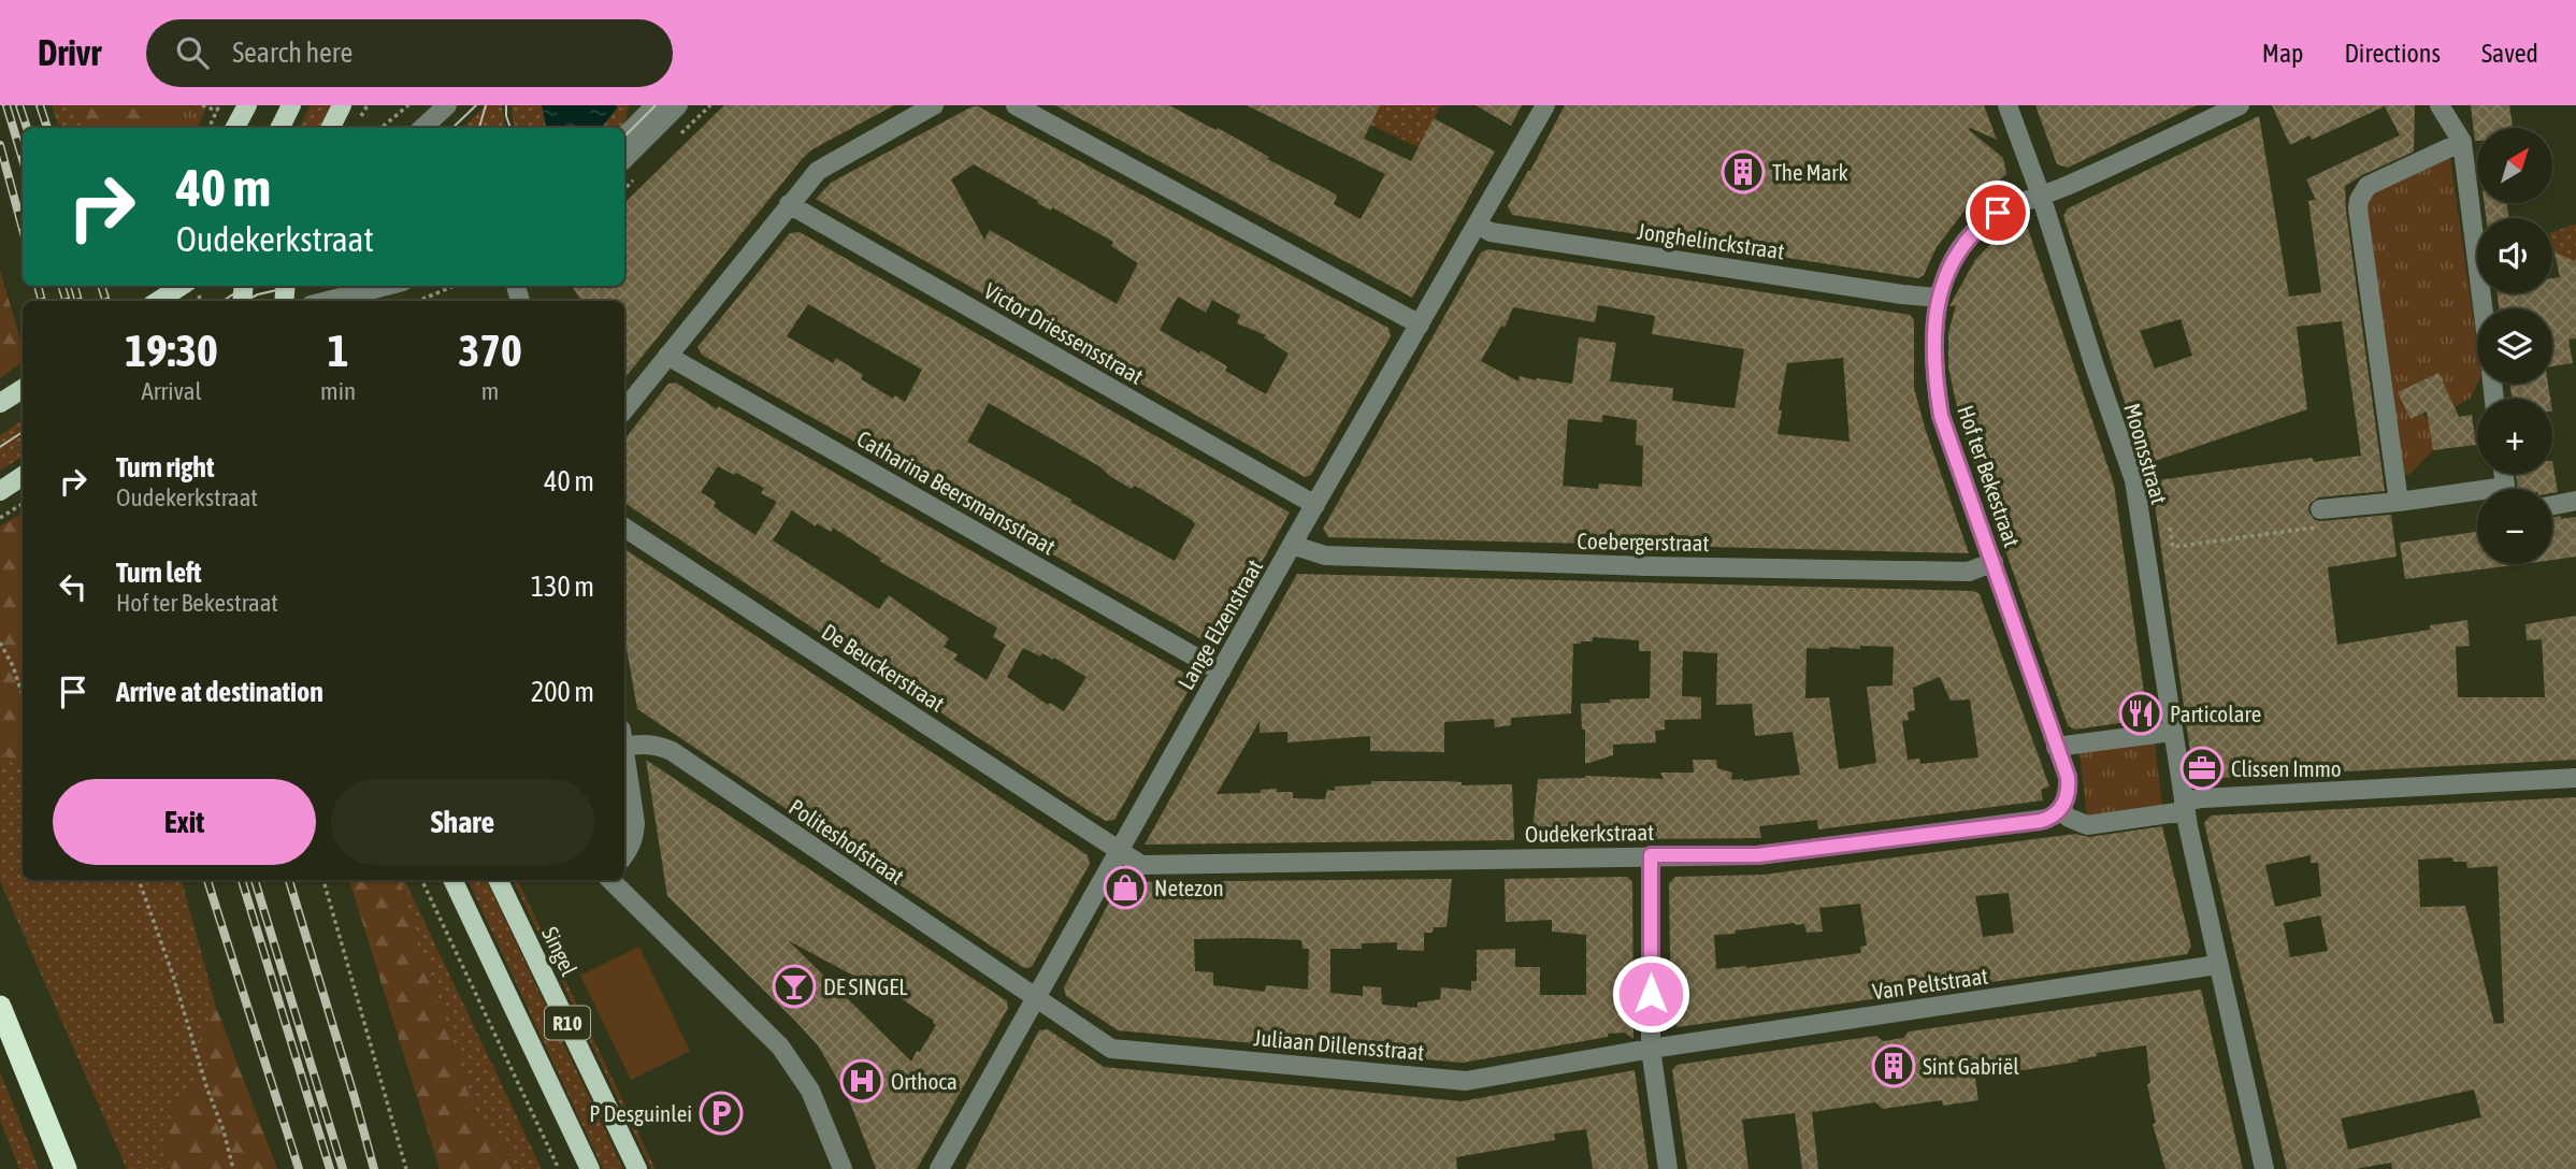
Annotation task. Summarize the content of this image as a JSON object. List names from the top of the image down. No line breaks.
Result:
{"streets":{"main road":["Singel","R10"],"street":["Jonghelinckstraat","Victor Driessensstraat","Moonsstraat","Hof ter Bekestraat","Catharina Beersmansstraat","Coebergerstraat","Lange Elzenstraat","De Beuckerstraat","Oudekerkstraat","Politeshofstraat","Van Peltstraat","Juliaan Dillensstraat"]},"crossings":[["Jonghelinckstraat","Hof ter Bekestraat"],["Jonghelinckstraat","Lange Elzenstraat"],["Victor Driessensstraat","Lange Elzenstraat"],["Moonsstraat","Hof ter Bekestraat"],["Moonsstraat","Van Peltstraat"],["Hof ter Bekestraat","Coebergerstraat"],["Hof ter Bekestraat","Oudekerkstraat"],["Catharina Beersmansstraat","Lange Elzenstraat"],["Coebergerstraat","Lange Elzenstraat"],["Lange Elzenstraat","De Beuckerstraat"],["Lange Elzenstraat","Oudekerkstraat"],["Lange Elzenstraat","Politeshofstraat"],["Lange Elzenstraat","Juliaan Dillensstraat"],["De Beuckerstraat","Oudekerkstraat"],["Politeshofstraat","Juliaan Dillensstraat"],["Van Peltstraat","Juliaan Dillensstraat"]],"places":{"building":["The Mark","Sint Gabriël"],"restaurant":["Particolare"],"office":["Clissen Immo"],"shop":["Netezon"],"bar":["DE SINGEL"],"hospital":["Orthoca"],"parking":["P Desguinlei"]},"north":"top right","page":{"header":"Drivr","search":"Search here","nav":["Map","Directions","Saved"],"map_buttons":["+","−"],"turn":["40 m","Oudekerkstraat"],"eta":["19:30","Arrival","1","min","370","m"],"list":[{"name":"Turn right","note":"Oudekerkstraat","value":"40 m"},{"name":"Turn left","note":"Hof ter Bekestraat","value":"130 m"},{"name":"Arrive at destination","value":"200 m"}],"buttons":["Exit","Share"]}}
